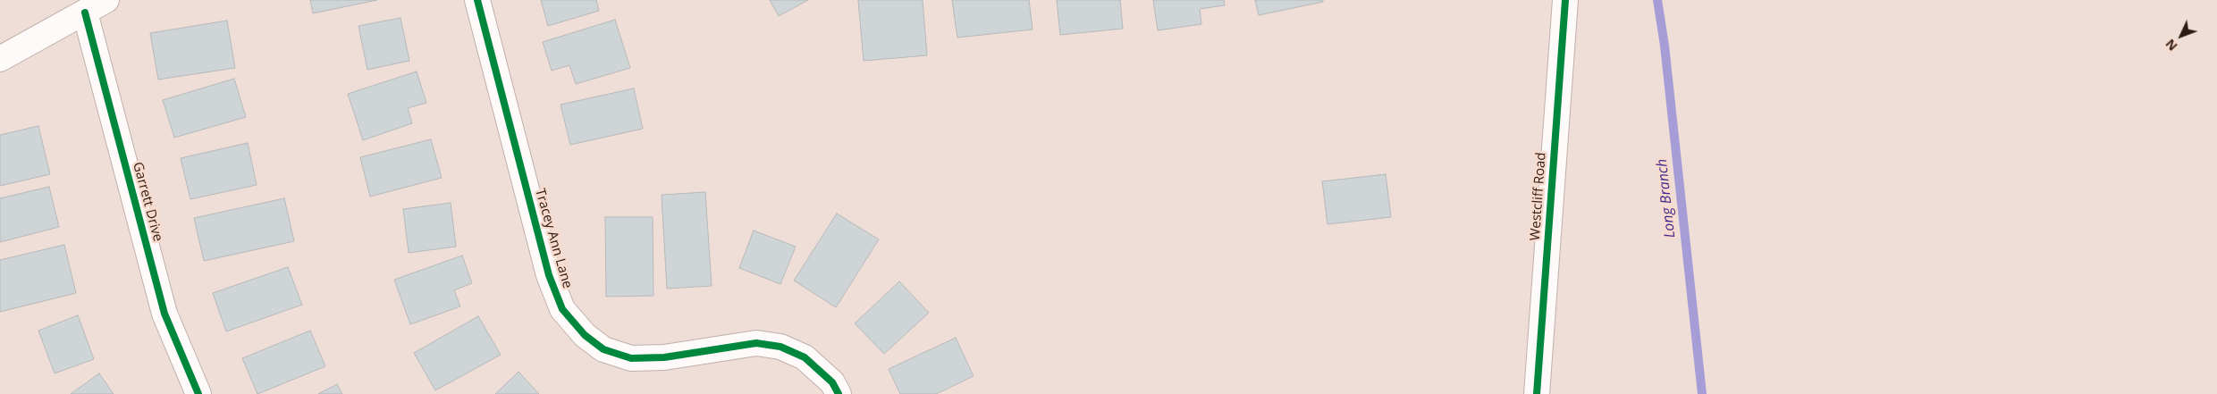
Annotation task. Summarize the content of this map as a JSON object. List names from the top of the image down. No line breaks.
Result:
{"streets":{"street":["Westcliff Road","Garrett Drive","Tracey Ann Lane"]},"water":["Long Branch"],"north":"bottom left"}
